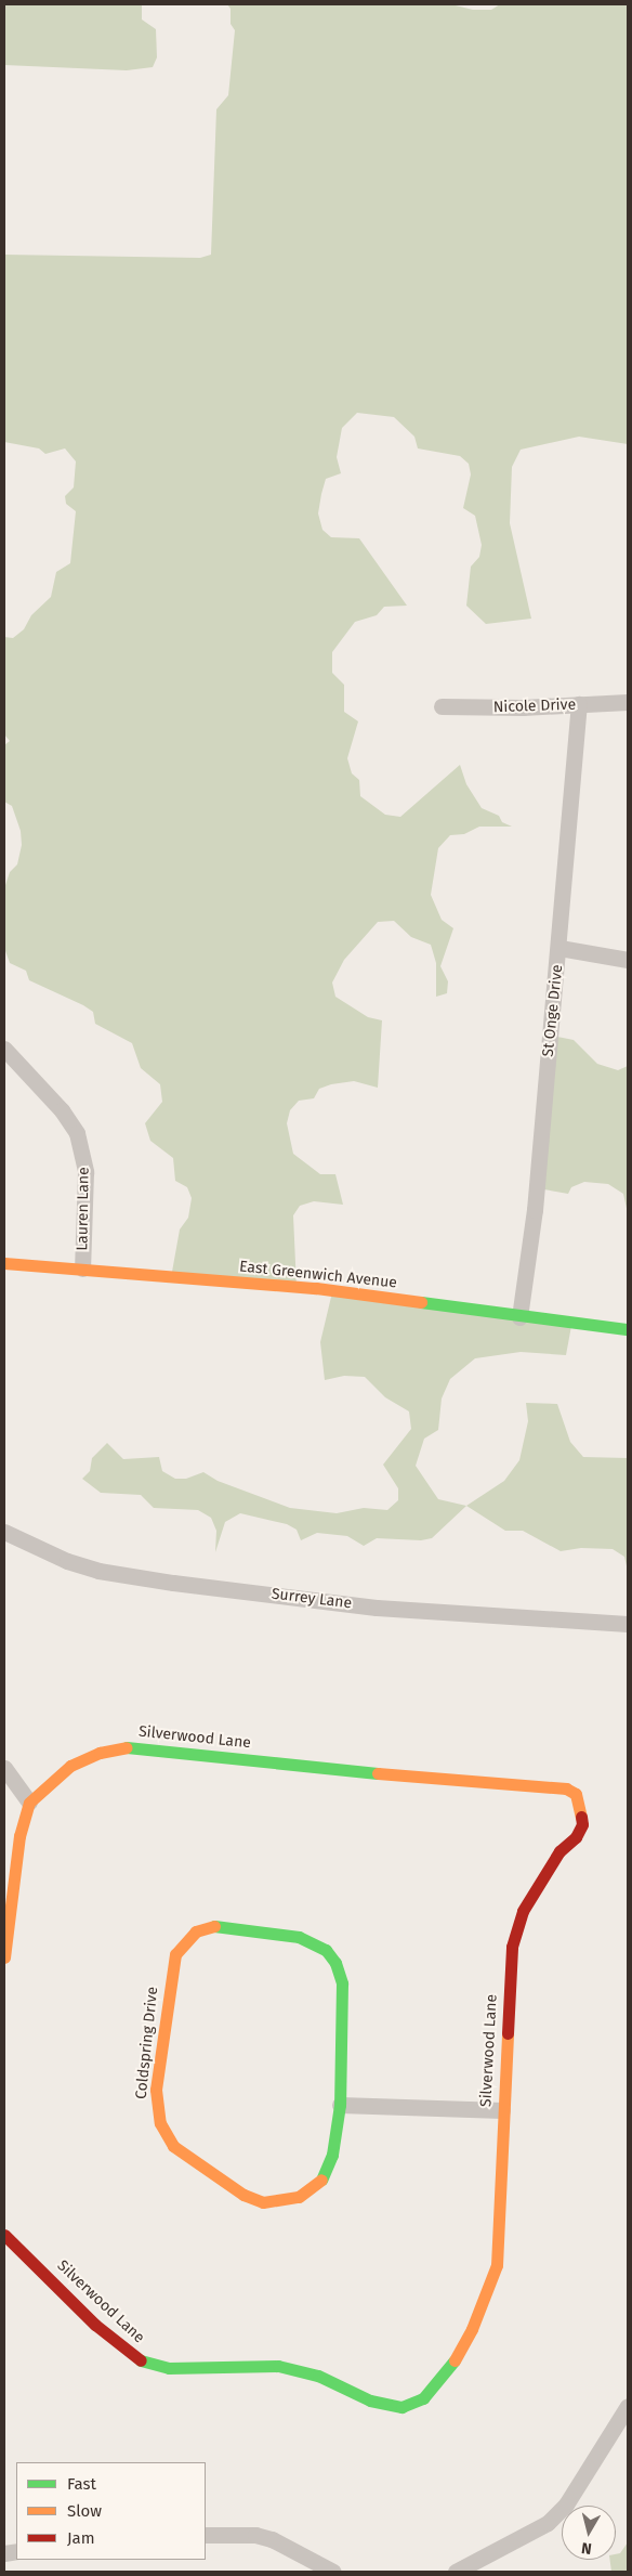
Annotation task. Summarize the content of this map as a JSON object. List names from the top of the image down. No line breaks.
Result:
{"streets":{"street":["Nicole Drive","St Onge Drive","Lauren Lane","East Greenwich Avenue","Surrey Lane","Silverwood Lane","Coldspring Drive"]},"crossings":[["Nicole Drive","St Onge Drive"],["St Onge Drive","East Greenwich Avenue"],["Lauren Lane","East Greenwich Avenue"]],"legend":["Fast","Slow","Jam"],"north":"bottom"}
